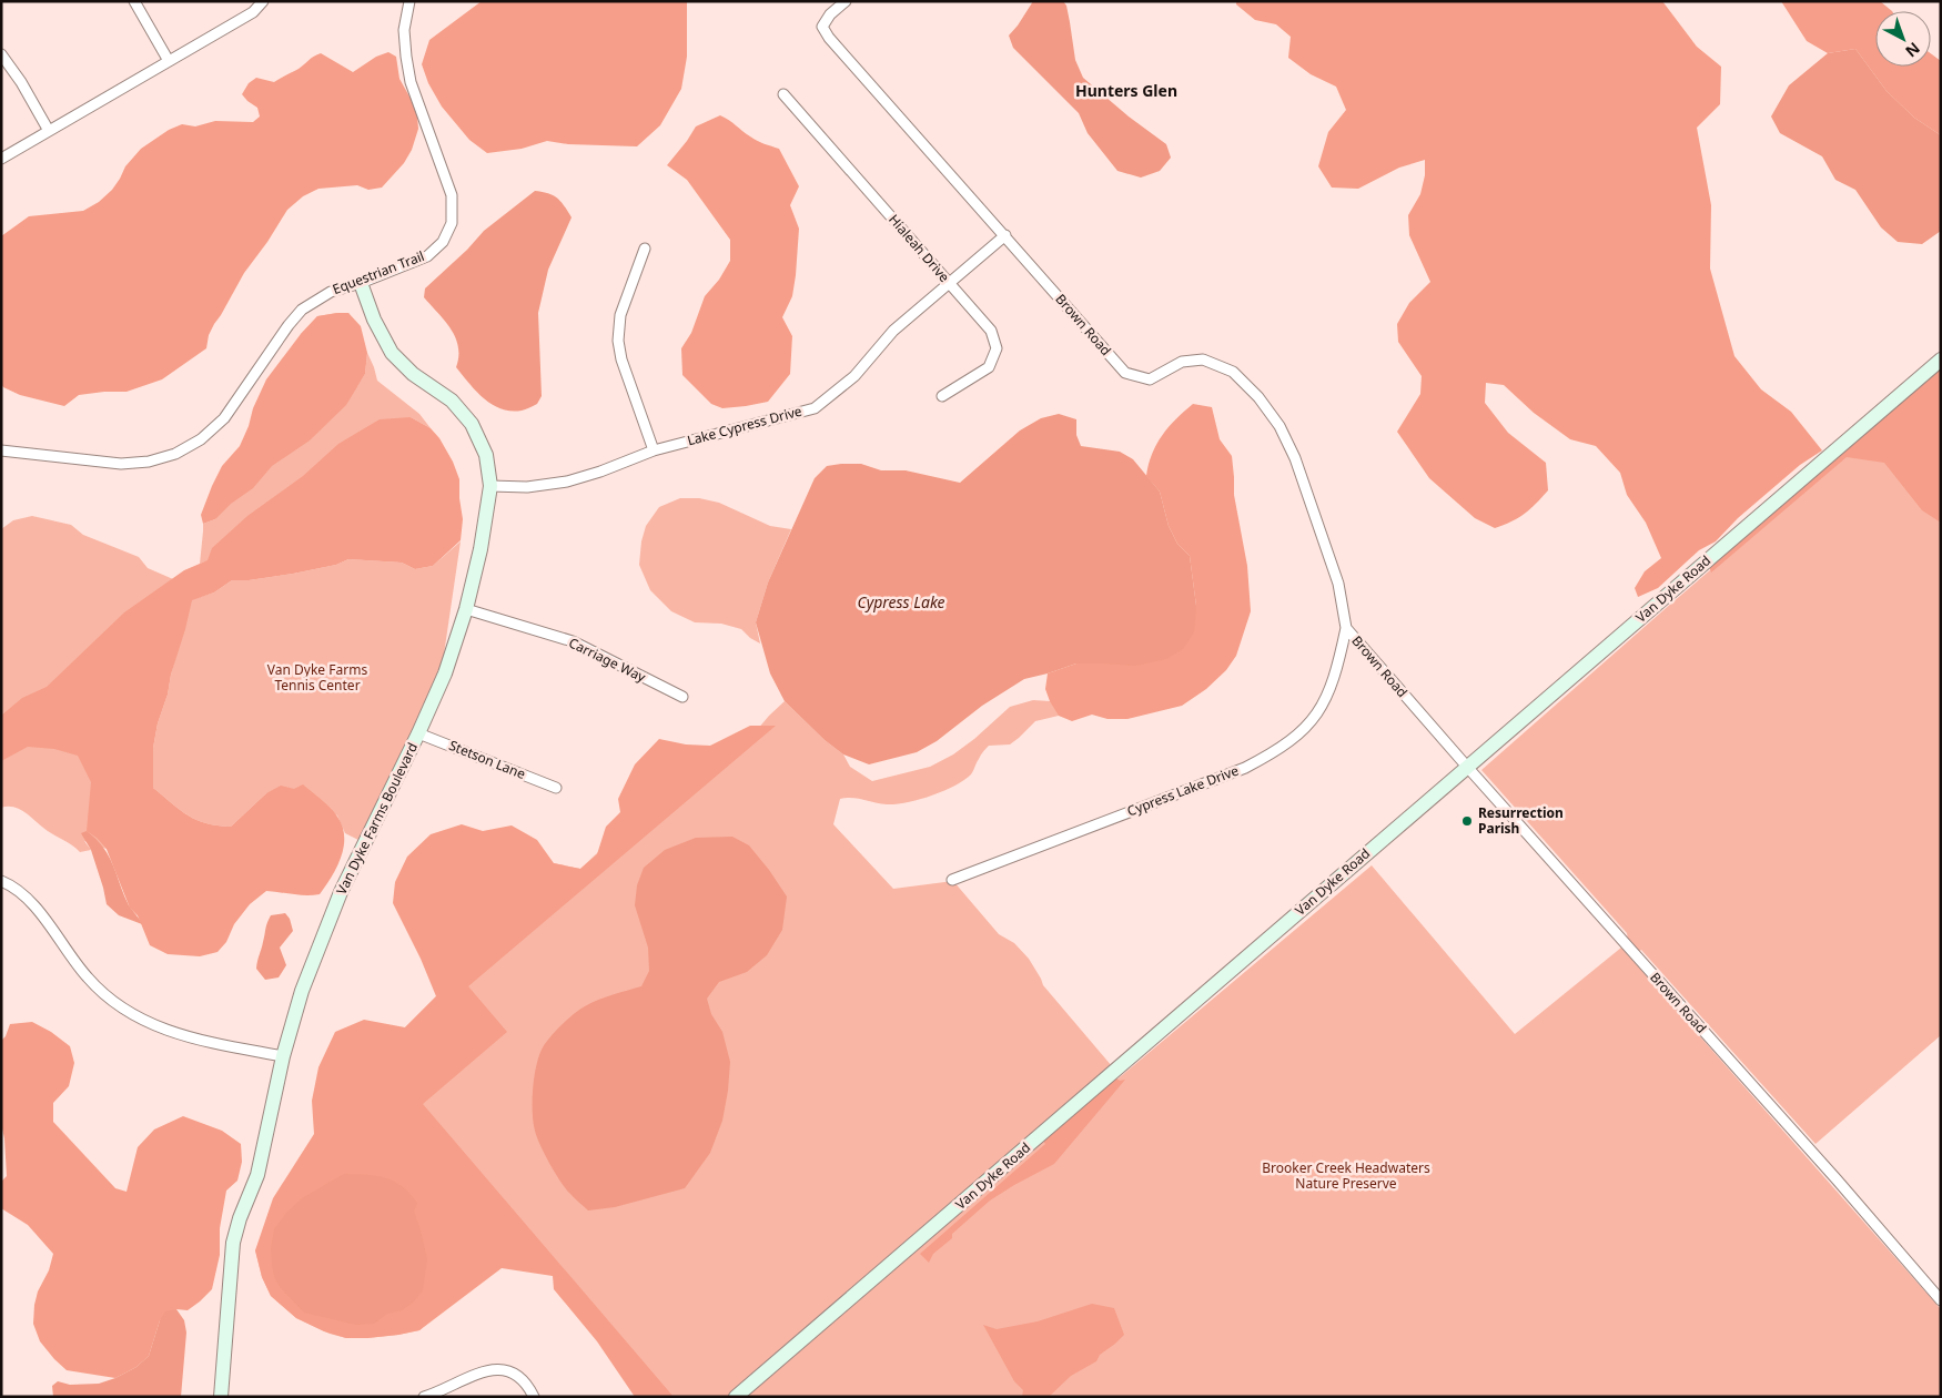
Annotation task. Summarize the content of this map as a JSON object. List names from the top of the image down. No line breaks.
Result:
{"streets":{"main road":["Van Dyke Road","Van Dyke Farms Boulevard"],"street":["Hialeah Drive","Equestrian Trail","Brown Road","Lake Cypress Drive","Carriage Way","Stetson Lane","Cypress Lake Drive"]},"crossings":[["Hialeah Drive","Lake Cypress Drive"],["Equestrian Trail","Van Dyke Farms Boulevard"],["Brown Road","Lake Cypress Drive"],["Brown Road","Van Dyke Road"],["Brown Road","Cypress Lake Drive"],["Lake Cypress Drive","Van Dyke Farms Boulevard"],["Carriage Way","Van Dyke Farms Boulevard"],["Stetson Lane","Van Dyke Farms Boulevard"]],"districts":["Hunters Glen"],"water":["Cypress Lake"],"parks":["Van Dyke Farms Tennis Center","Brooker Creek Headwaters Nature Preserve"],"places":["Resurrection Parish"],"north":"bottom right"}
